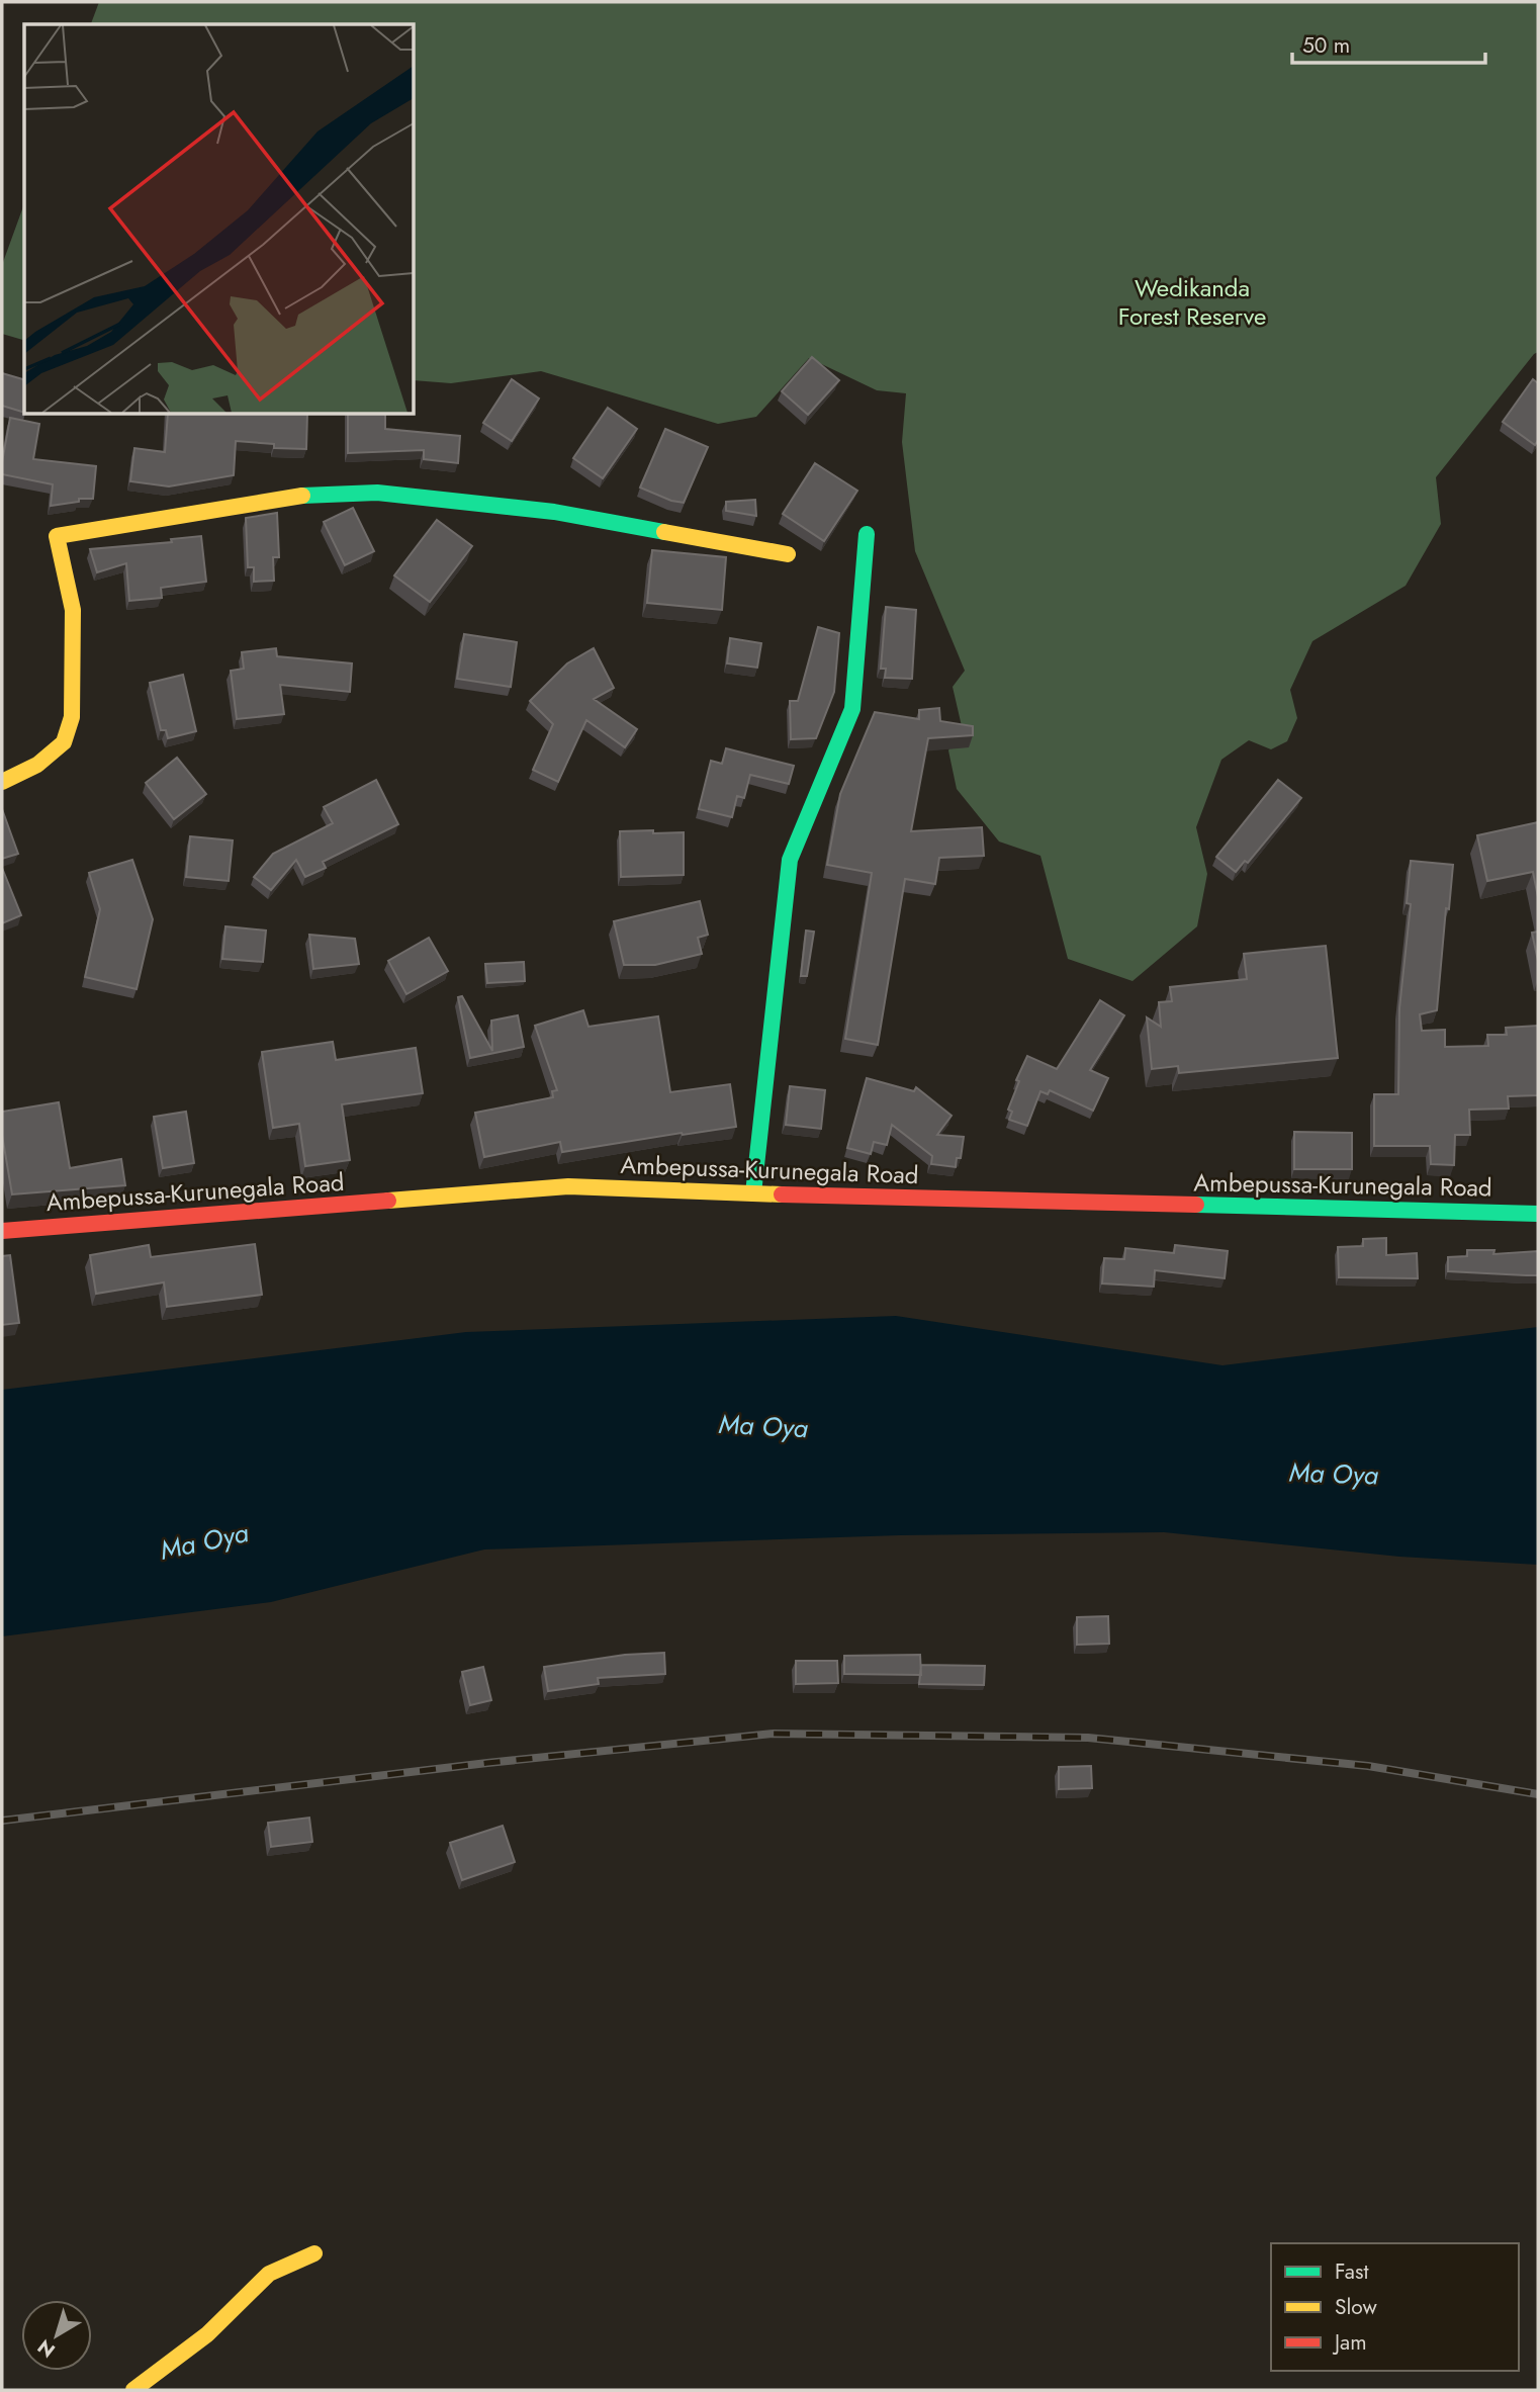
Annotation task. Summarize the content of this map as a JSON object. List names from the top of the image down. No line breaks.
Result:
{"streets":{"main road":["Ambepussa-Kurunegala Road"]},"water":["Ma Oya"],"parks":["Wedikanda Forest Reserve"],"legend":["Fast","Slow","Jam"],"scale_bar":"50 m","north":"bottom left"}
